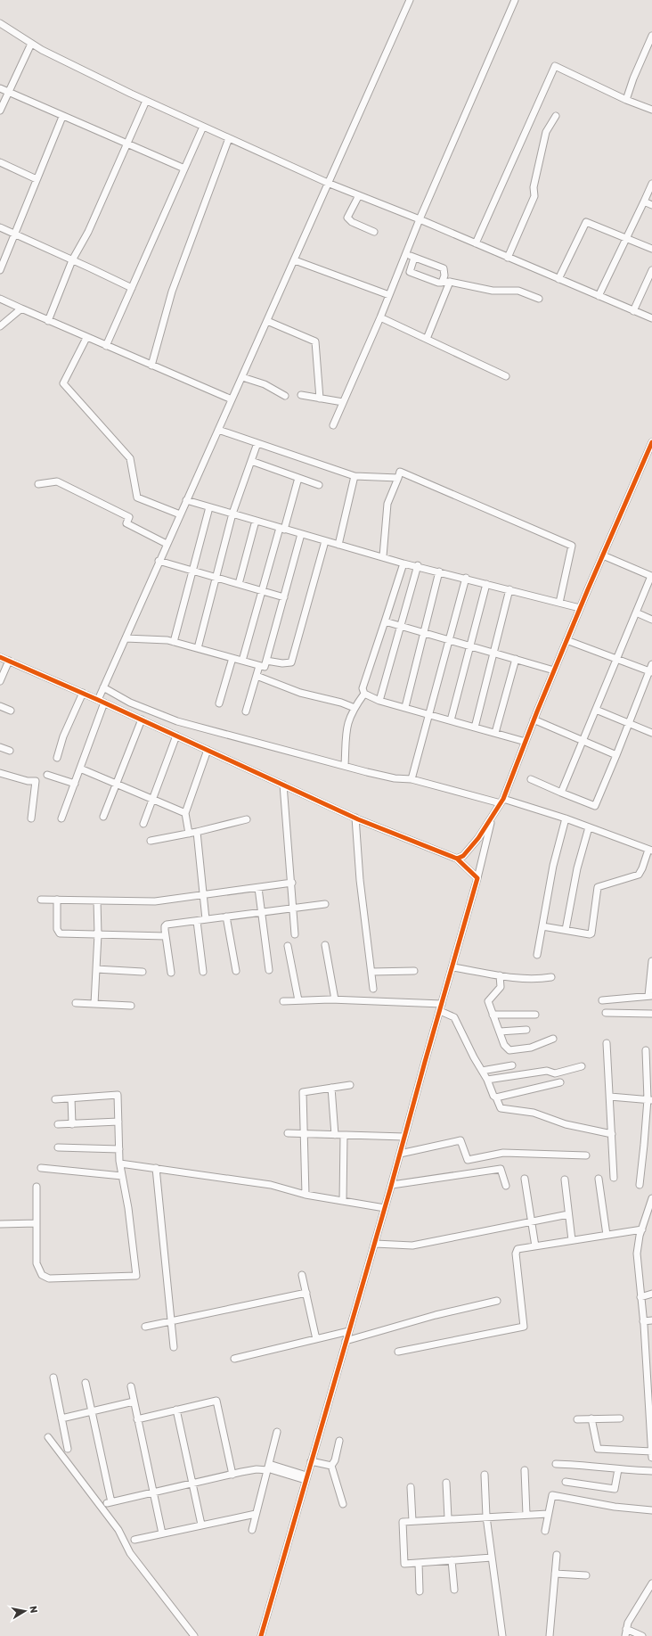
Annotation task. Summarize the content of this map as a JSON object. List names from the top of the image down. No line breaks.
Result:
{"north":"right"}
